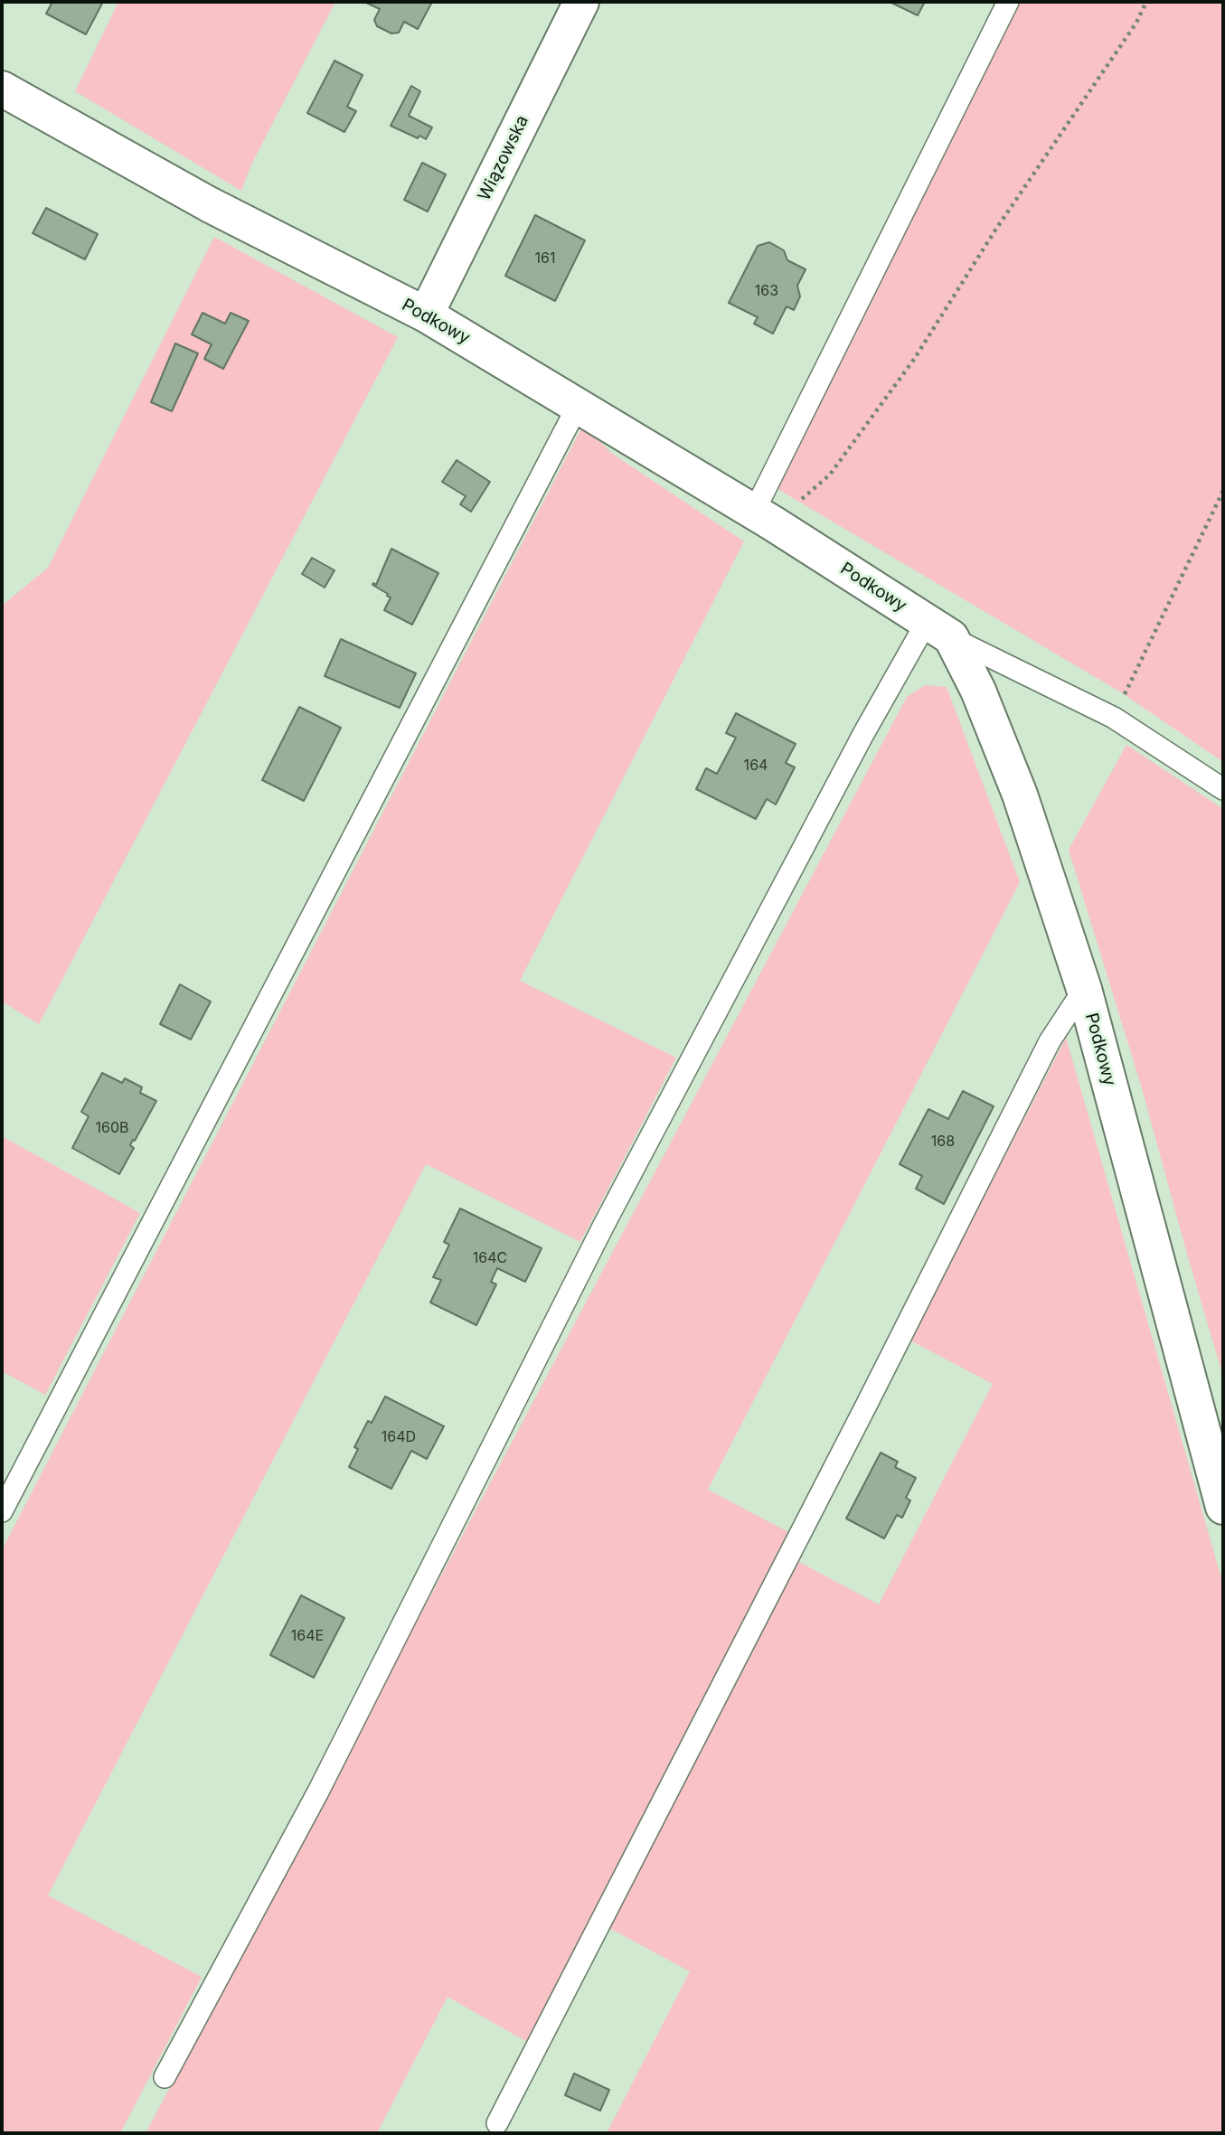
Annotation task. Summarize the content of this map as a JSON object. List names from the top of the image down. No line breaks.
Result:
{"streets":{"street":["Wiązowska","Podkowy"]},"crossings":[["Wiązowska","Podkowy"]],"house_numbers":["161","163","164","160B","168","164C","164D","164E"]}
